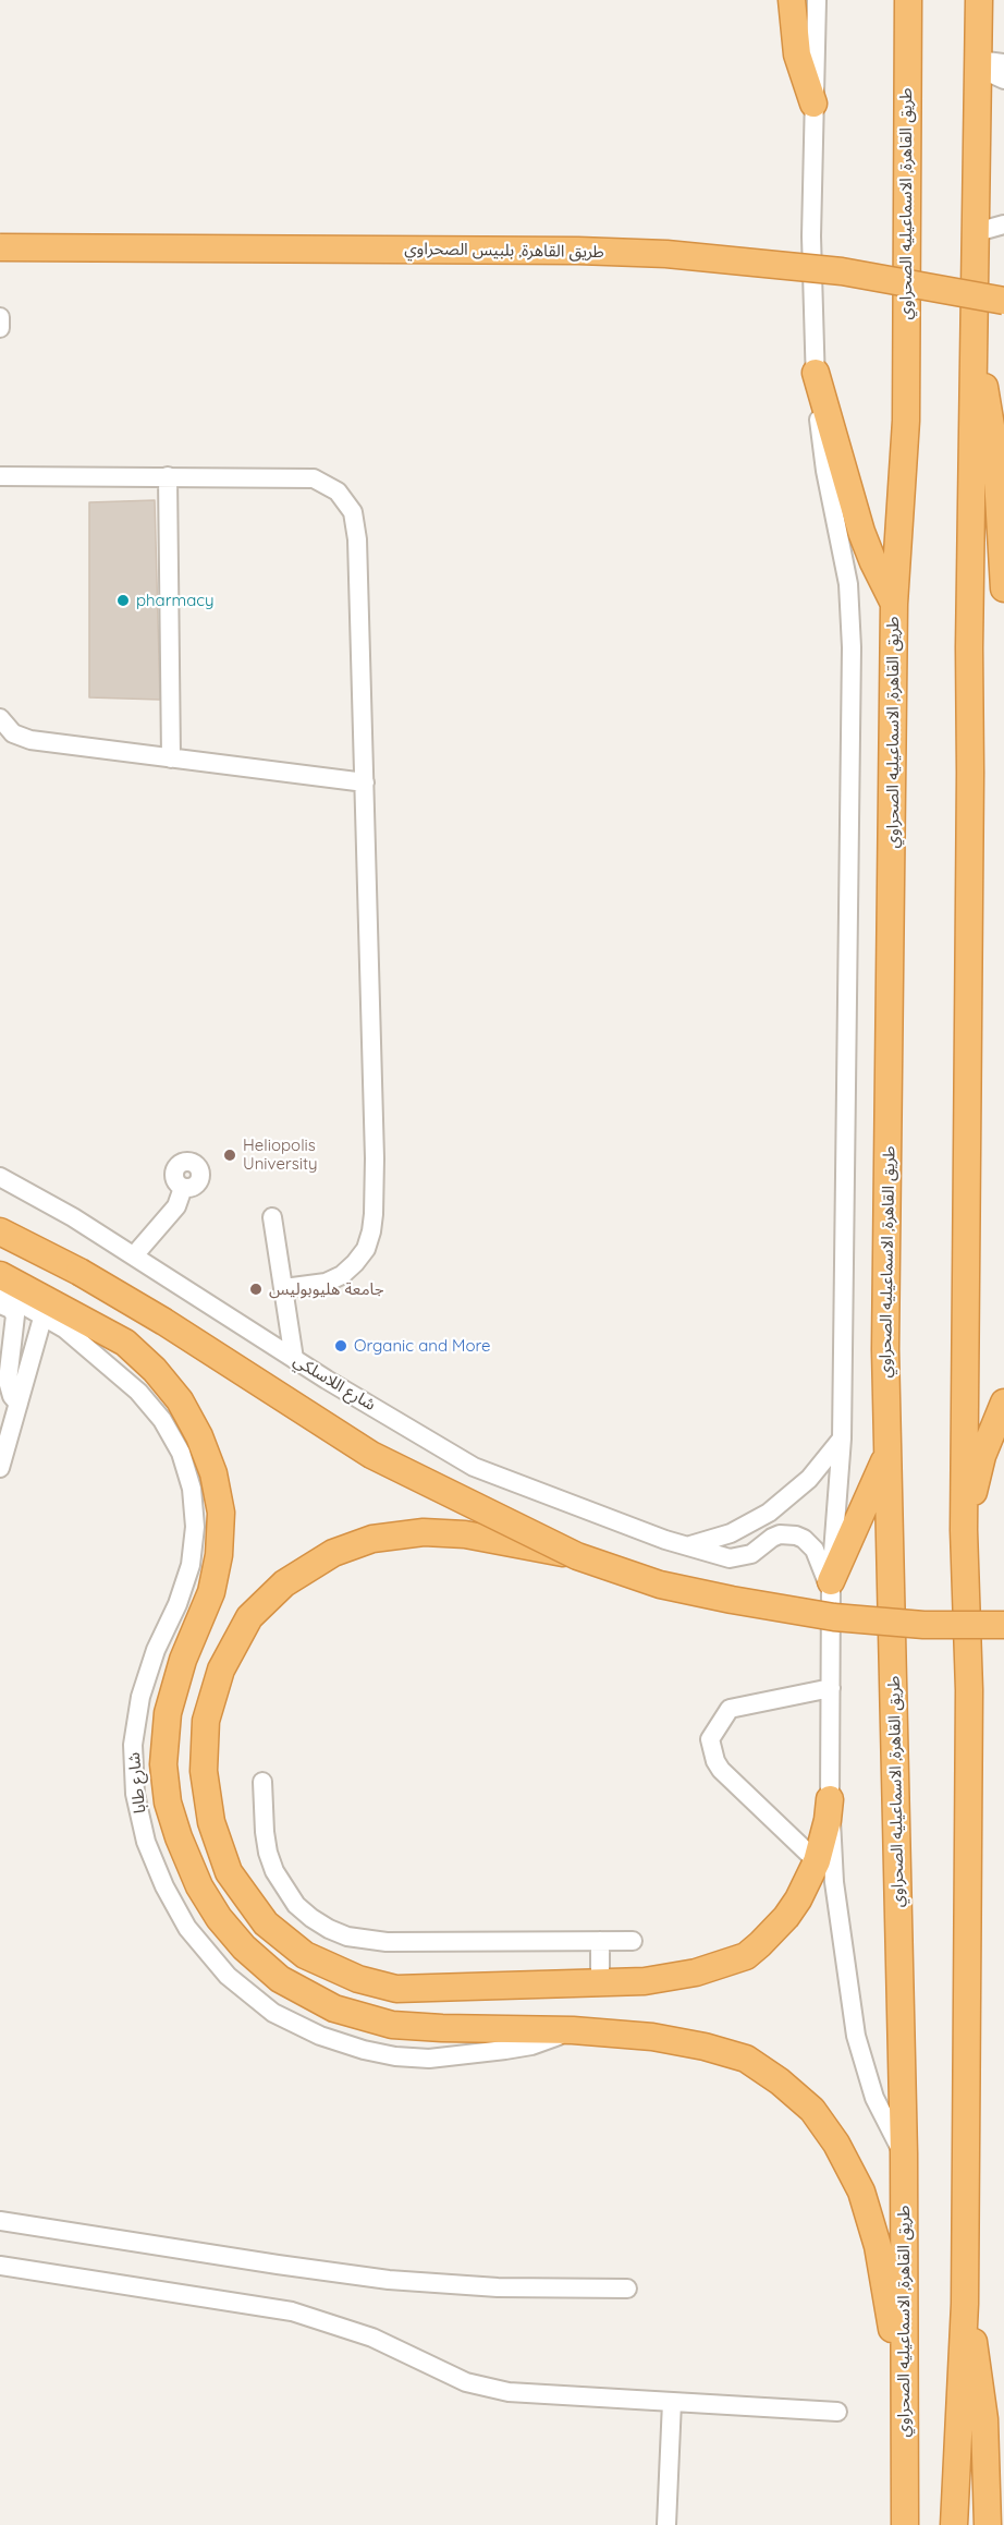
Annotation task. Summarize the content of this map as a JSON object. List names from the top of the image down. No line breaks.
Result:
{"streets":{"highway":["طريق القاهرة, الاسماعيليه الصحراوي","طريق القاهرة, بلبيس الصحراوي"],"street":["شارع اللاسلكي","شارع طابا"]},"places":["pharmacy","Heliopolis University","جامعة هليوبوليس","Organic and More"]}
